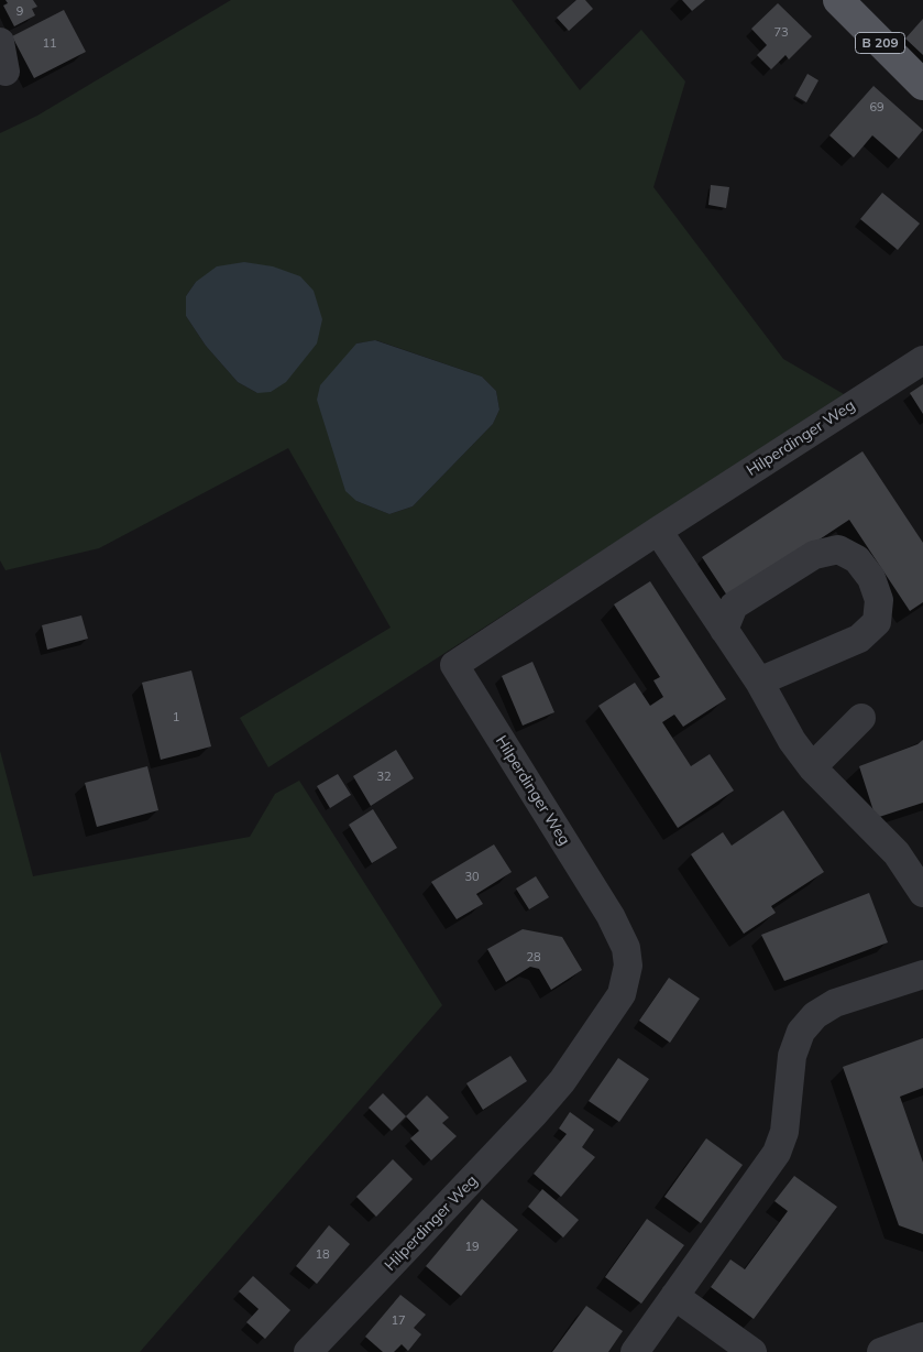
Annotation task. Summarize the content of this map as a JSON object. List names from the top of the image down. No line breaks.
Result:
{"streets":{"main road":["B 209"],"street":["Hilperdinger Weg"]},"house_numbers":["9","73","11","69","1","32","30","28","19","18","17"]}
